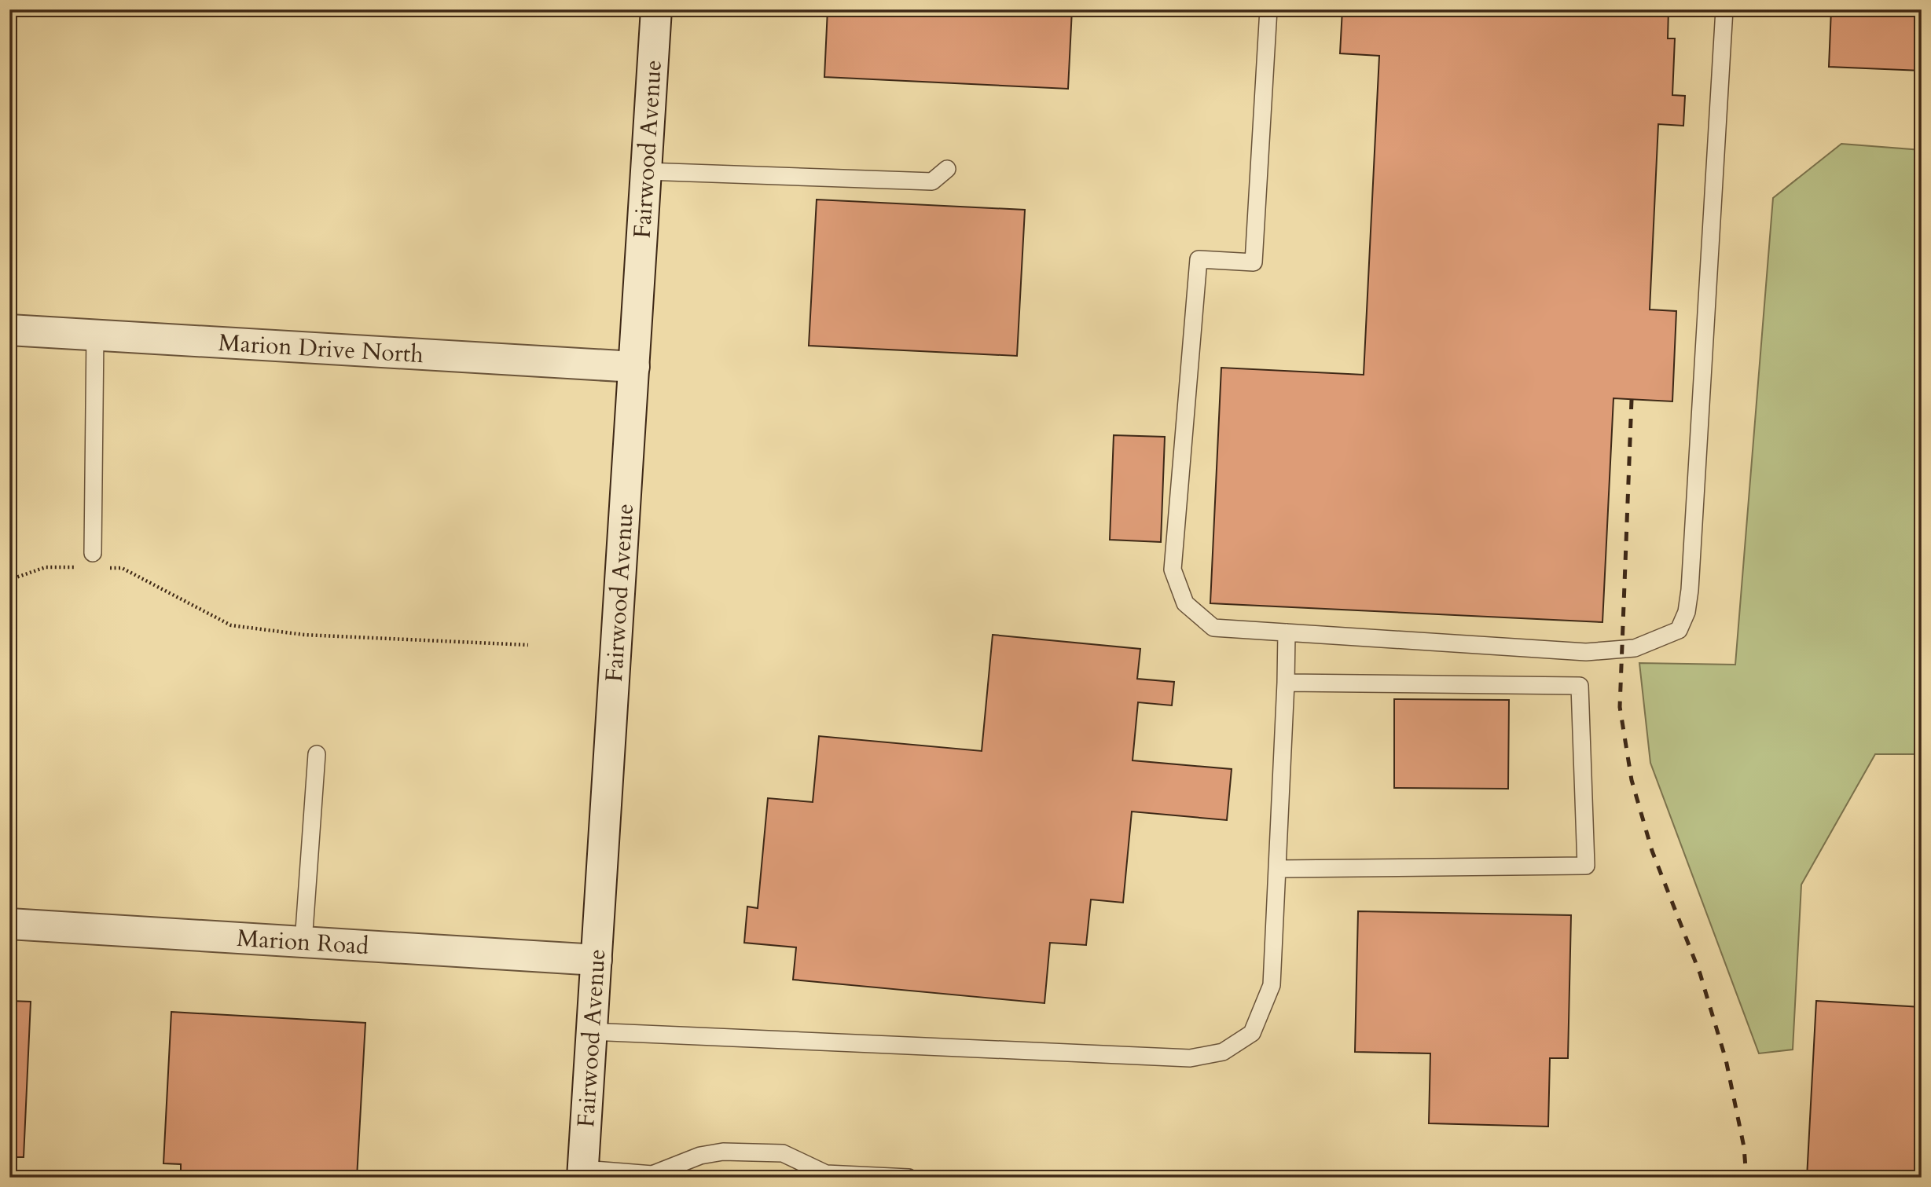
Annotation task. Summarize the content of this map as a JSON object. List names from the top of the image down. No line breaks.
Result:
{"streets":{"street":["Fairwood Avenue","Marion Drive North","Marion Road"]},"crossings":[["Fairwood Avenue","Marion Drive North"],["Fairwood Avenue","Marion Road"]]}
